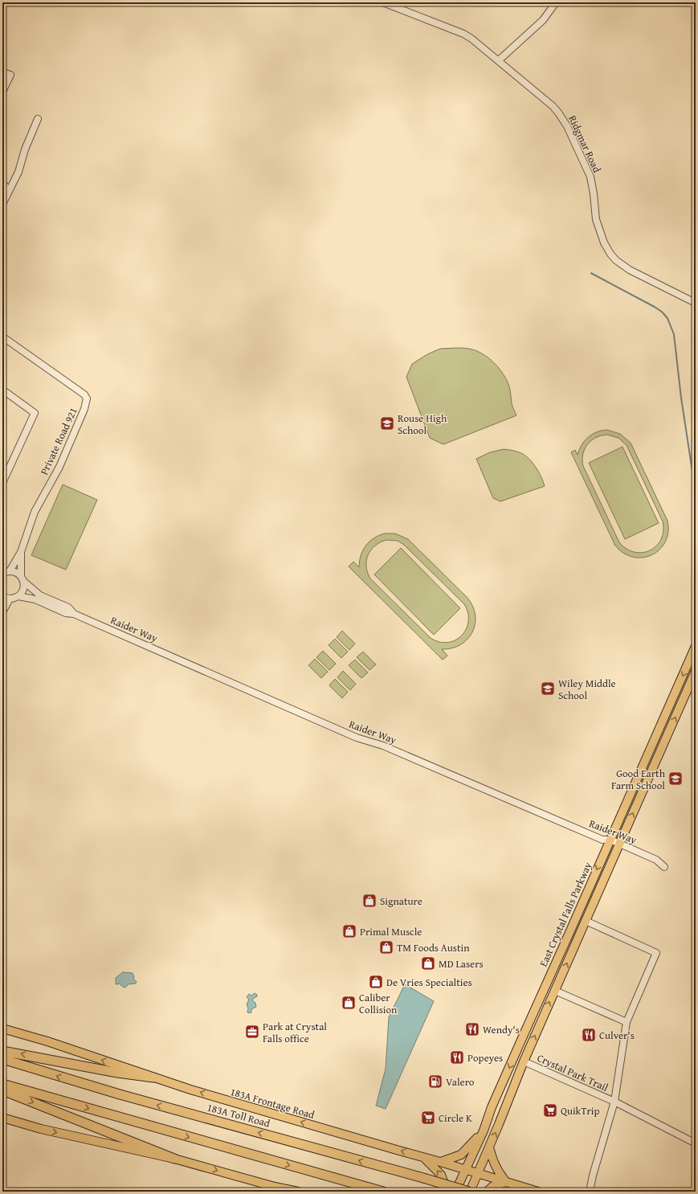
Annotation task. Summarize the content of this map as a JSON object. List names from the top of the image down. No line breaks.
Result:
{"streets":{"highway":["183A Toll Road"],"main road":["East Crystal Falls Parkway","183A Frontage Road"],"street":["Ridgmar Road","Private Road 921","Raider Way","Crystal Park Trail"]},"crossings":[["Raider Way","East Crystal Falls Parkway"],["East Crystal Falls Parkway","Crystal Park Trail"],["East Crystal Falls Parkway","183A Frontage Road"],["East Crystal Falls Parkway","183A Toll Road"]],"places":{"school or university":["Rouse High School","Wiley Middle School","Good Earth Farm School"],"shop":["Signature","Primal Muscle","TM Foods Austin","MD Lasers","De Vries Specialties","Caliber Collision"],"restaurant":["Wendy's","Culver's","Popeyes"],"office":["Park at Crystal Falls office"],"fuel station":["Valero"],"supermarket":["QuikTrip","Circle K"]}}
